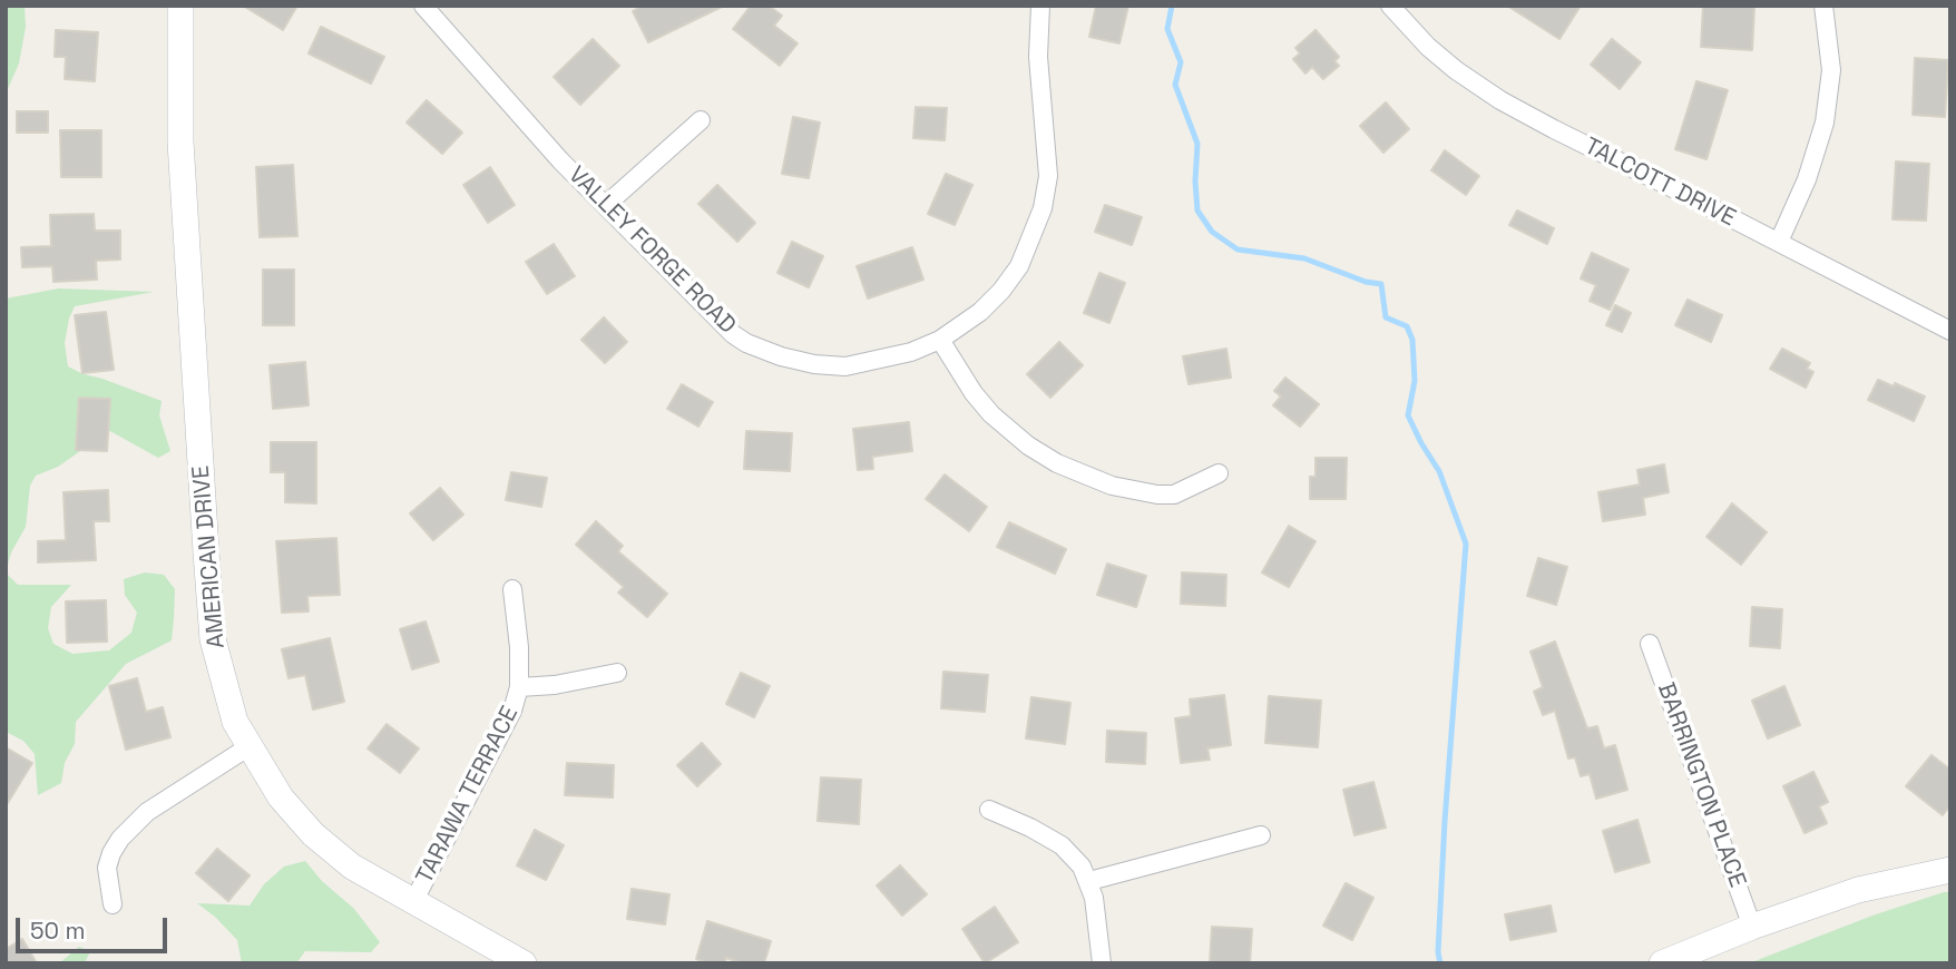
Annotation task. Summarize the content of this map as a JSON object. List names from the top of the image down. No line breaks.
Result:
{"streets":{"street":["TALCOTT DRIVE","VALLEY FORGE ROAD","AMERICAN DRIVE","BARRINGTON PLACE","TARAWA TERRACE"]},"crossings":[["AMERICAN DRIVE","TARAWA TERRACE"]],"scale_bar":"50 m"}
